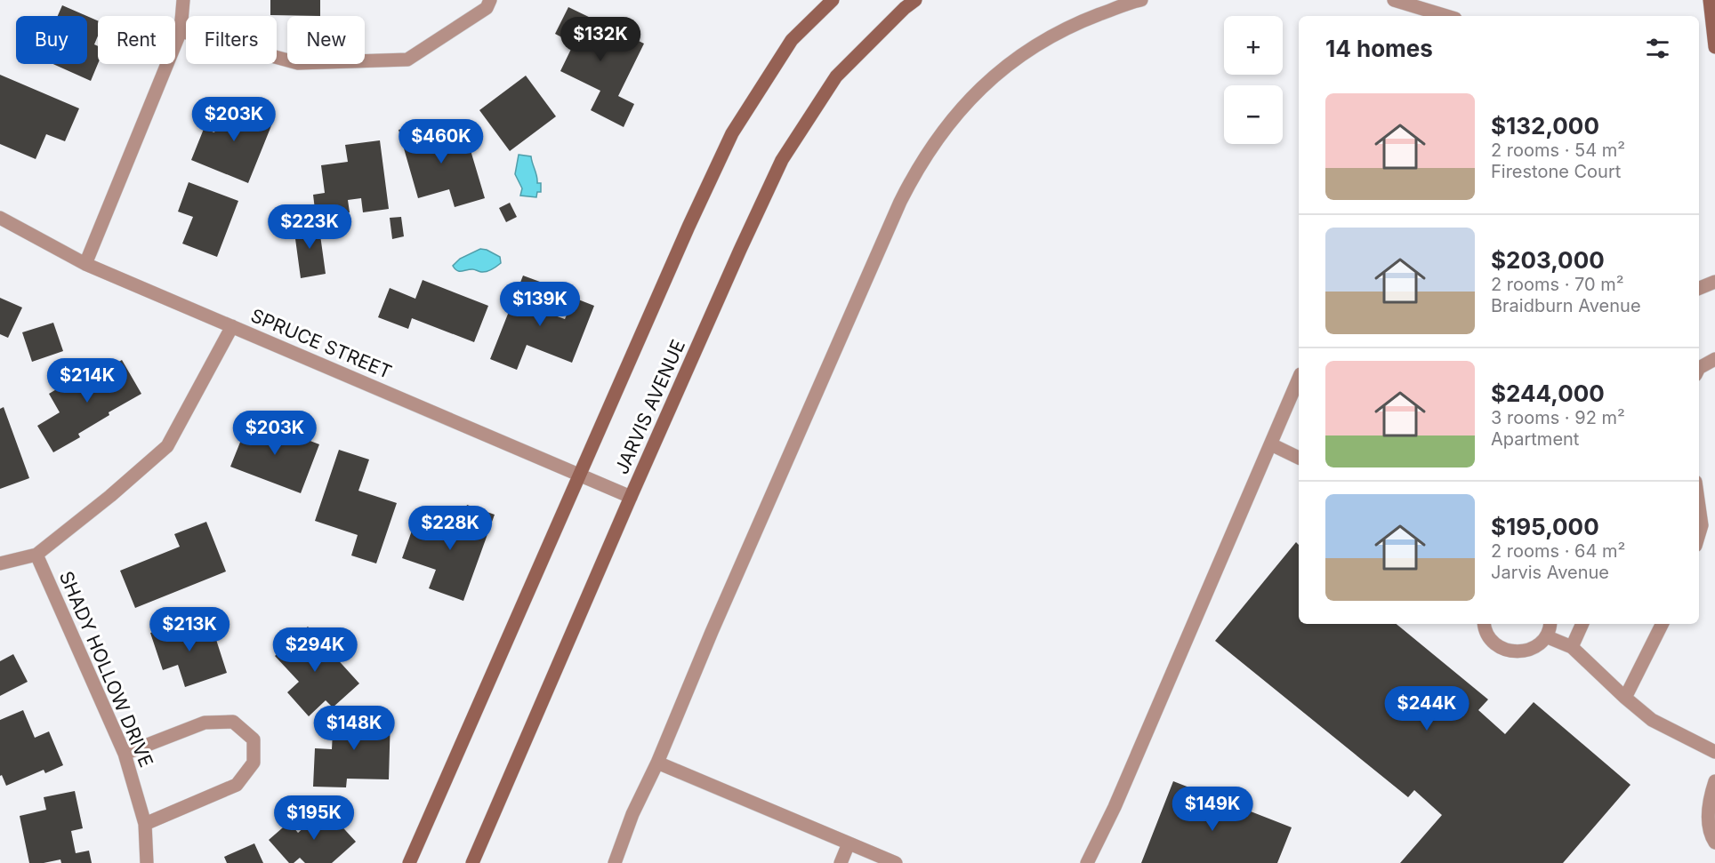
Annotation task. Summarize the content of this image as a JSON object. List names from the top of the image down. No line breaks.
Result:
{"streets":{"main road":["JARVIS AVENUE"],"street":["SPRUCE STREET","SHADY HOLLOW DRIVE"]},"crossings":[["SPRUCE STREET","JARVIS AVENUE"]],"page":{"map_buttons":["+","−"],"chip":["Buy","Rent","Filters","New"],"heading":"14 homes","price":["$132K","$203K","$460K","$223K","$139K","$214K","$203K","$228K","$213K","$294K","$244K","$148K","$149K","$195K"],"list":[{"name":"$132,000","note":"2 rooms · 54 m² · Firestone Court"},{"name":"$203,000","note":"2 rooms · 70 m² · Braidburn Avenue"},{"name":"$244,000","note":"3 rooms · 92 m² · Apartment"},{"name":"$195,000","note":"2 rooms · 64 m² · Jarvis Avenue"}]}}
